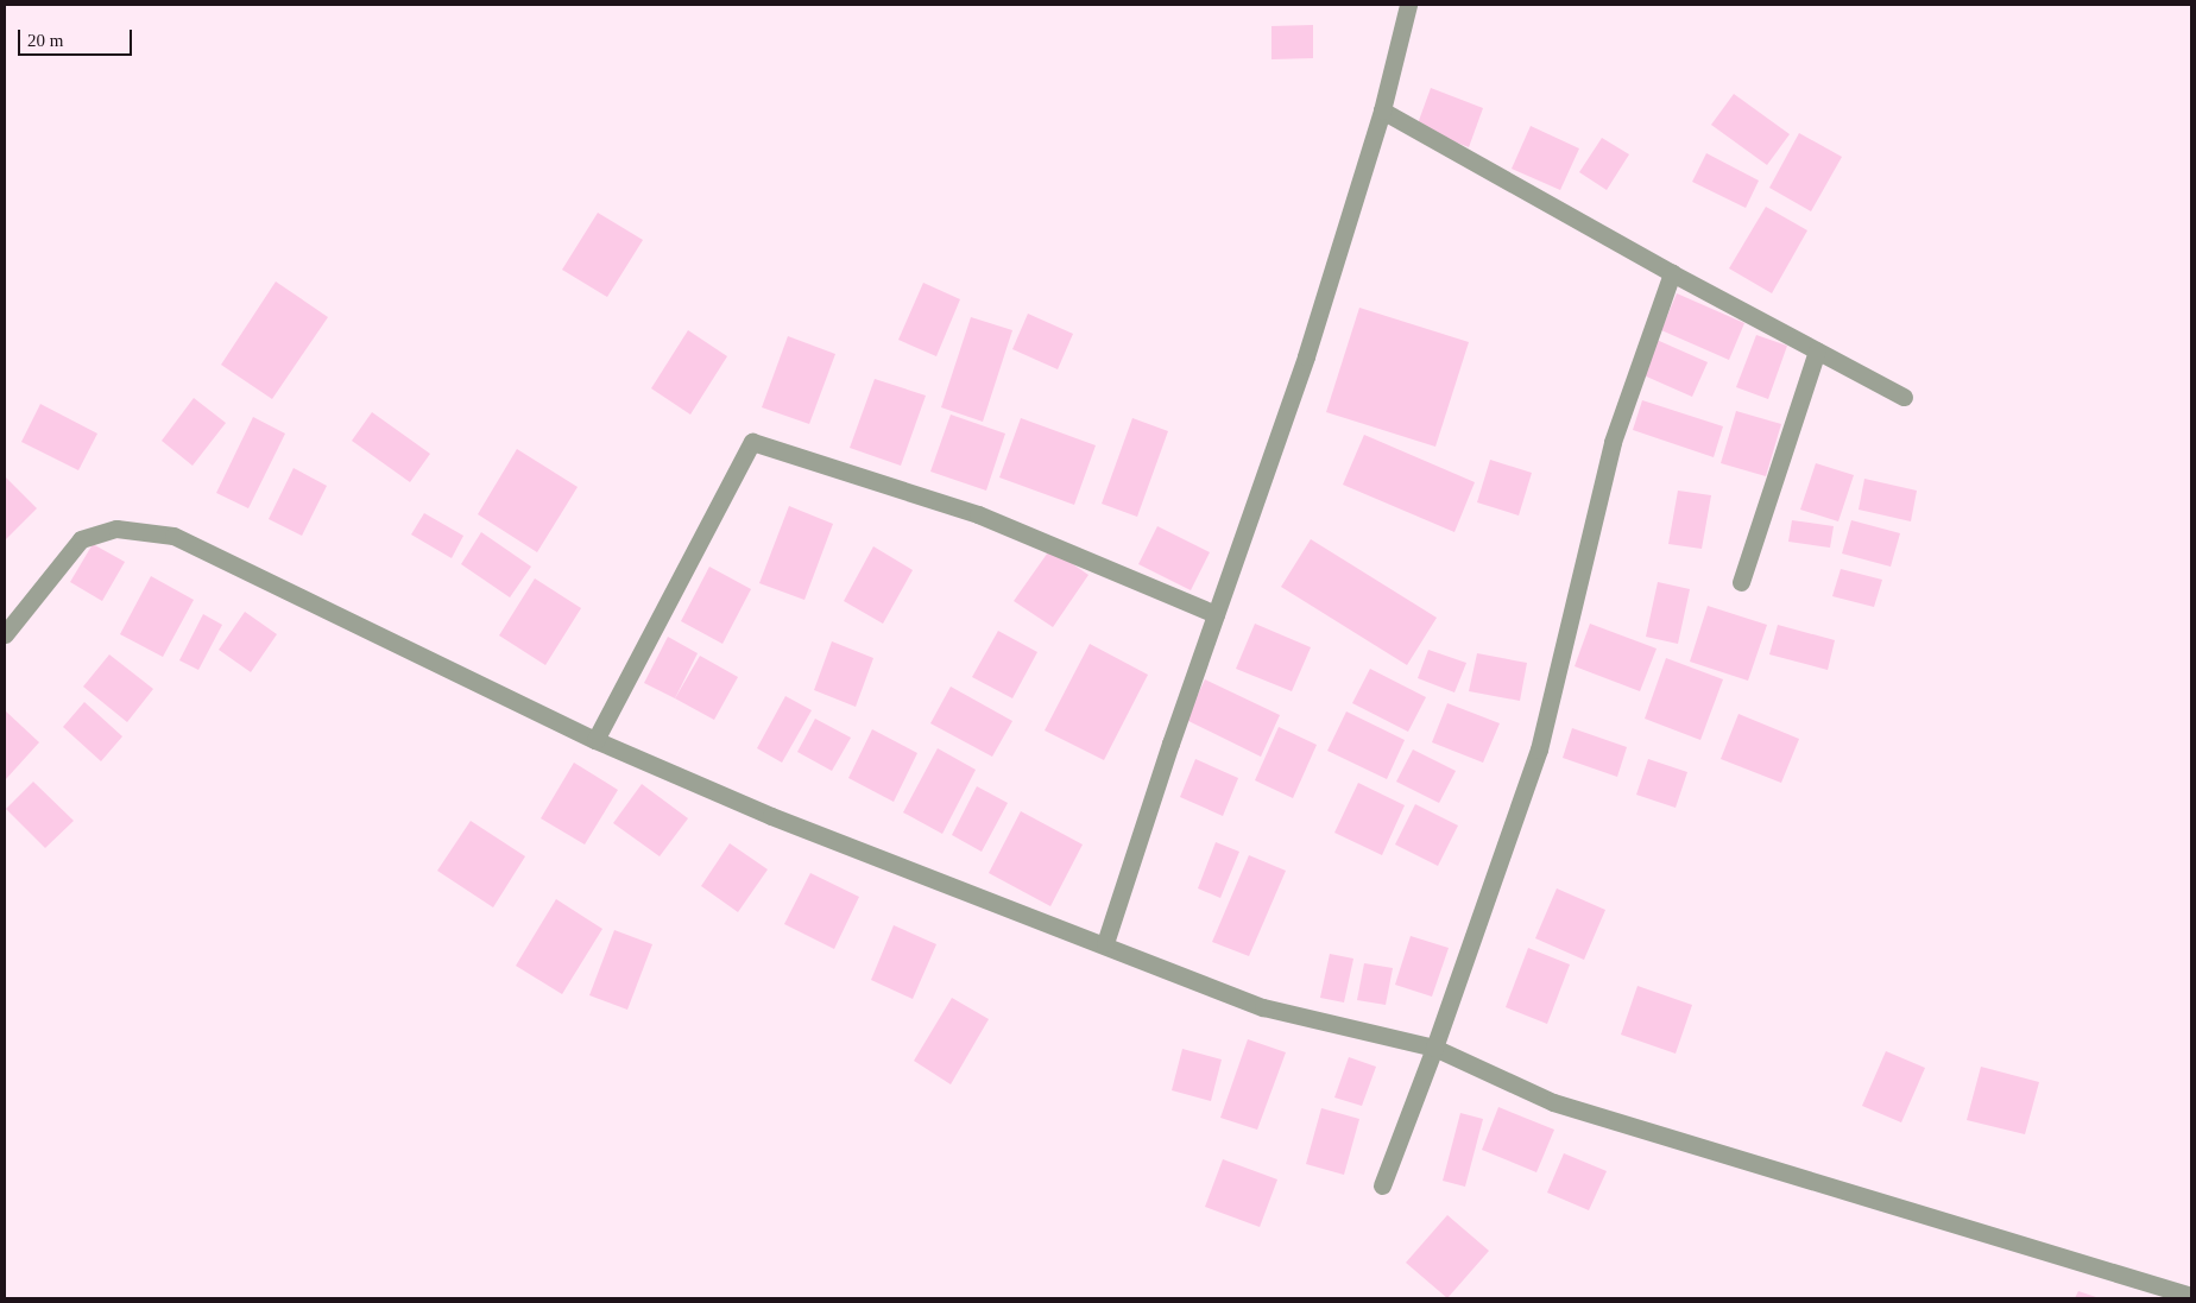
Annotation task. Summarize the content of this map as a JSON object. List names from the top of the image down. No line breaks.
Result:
{"scale_bar":"20 m"}
